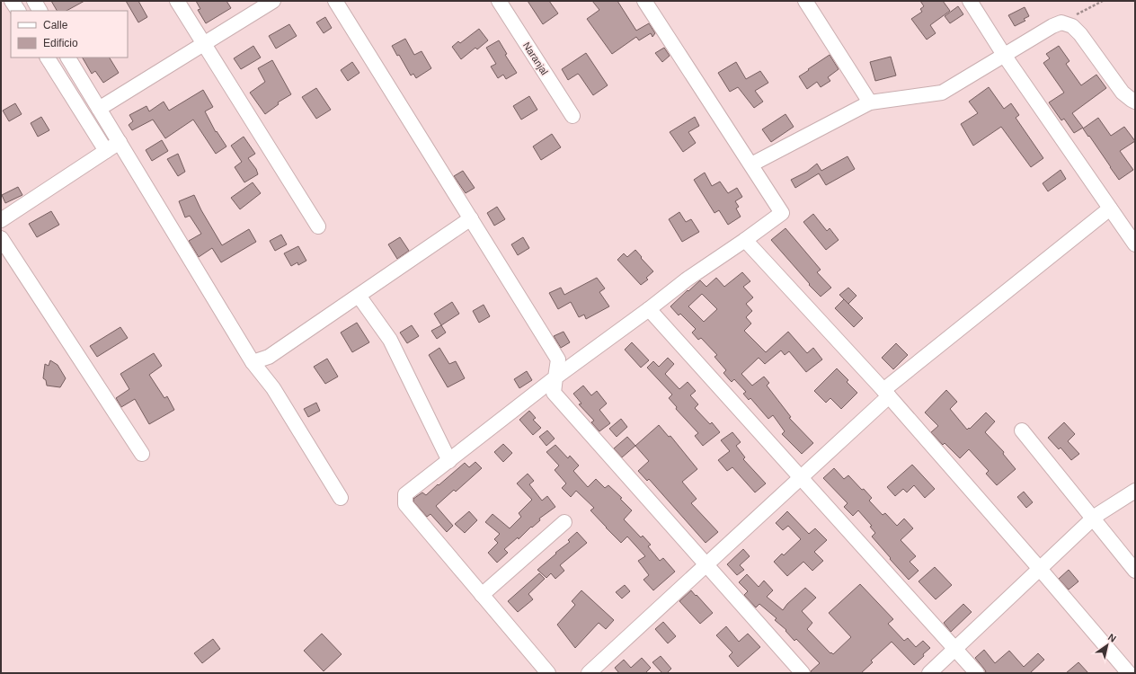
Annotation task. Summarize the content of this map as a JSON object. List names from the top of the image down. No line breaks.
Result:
{"streets":{"street":["Naranjal"]},"legend":["Calle","Edificio"],"north":"top right"}
